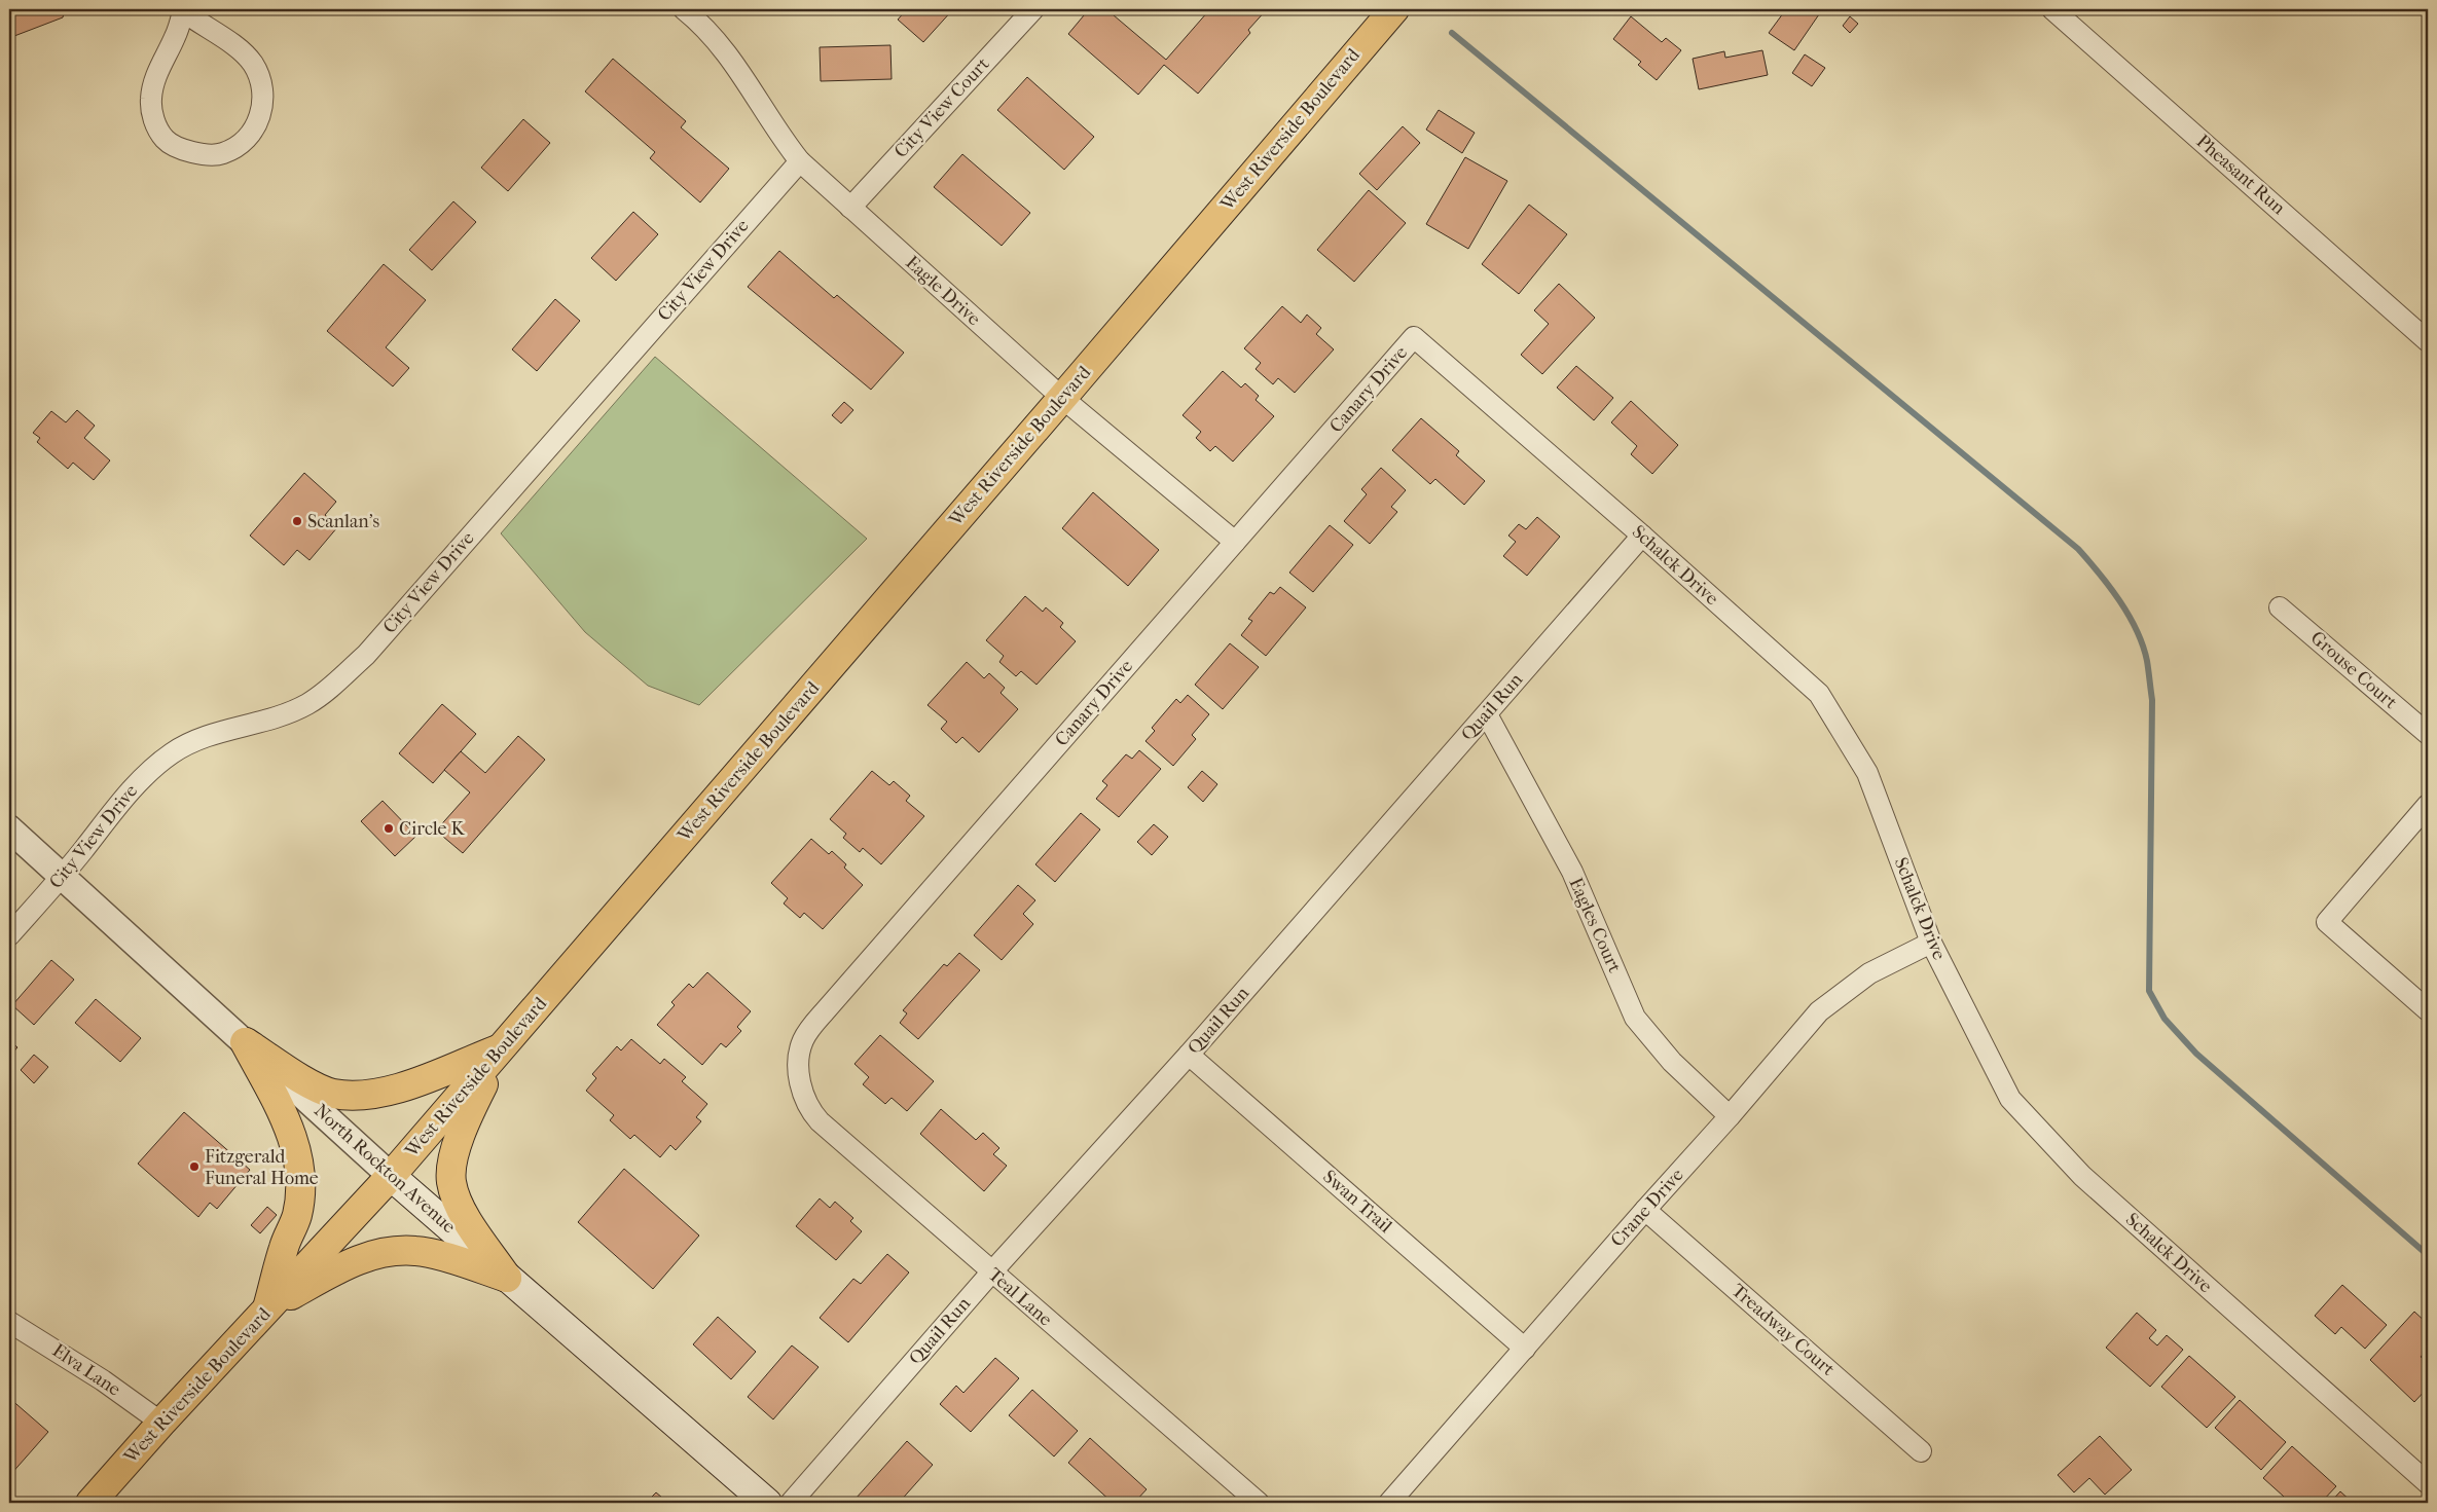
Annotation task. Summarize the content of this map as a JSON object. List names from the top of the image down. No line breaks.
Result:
{"streets":{"main road":["West Riverside Boulevard","North Rockton Avenue"],"street":["City View Court","Pheasant Run","City View Drive","Eagle Drive","Canary Drive","Schalck Drive","Grouse Court","Quail Run","Eagles Court","Swan Trail","Crane Drive","Teal Lane","Treadway Court","Elva Lane"]},"crossings":[["City View Court","Eagle Drive"],["West Riverside Boulevard","Eagle Drive"],["West Riverside Boulevard","North Rockton Avenue"],["West Riverside Boulevard","Elva Lane"],["City View Drive","Eagle Drive"],["City View Drive","North Rockton Avenue"],["Eagle Drive","Canary Drive"],["Canary Drive","Schalck Drive"],["Canary Drive","Teal Lane"],["Schalck Drive","Quail Run"],["Schalck Drive","Crane Drive"],["Quail Run","Eagles Court"],["Quail Run","Swan Trail"],["Quail Run","Teal Lane"],["Eagles Court","Crane Drive"],["Swan Trail","Crane Drive"],["Crane Drive","Treadway Court"]],"places":["Scanlan's","Circle K","Fitzgerald Funeral Home"]}
